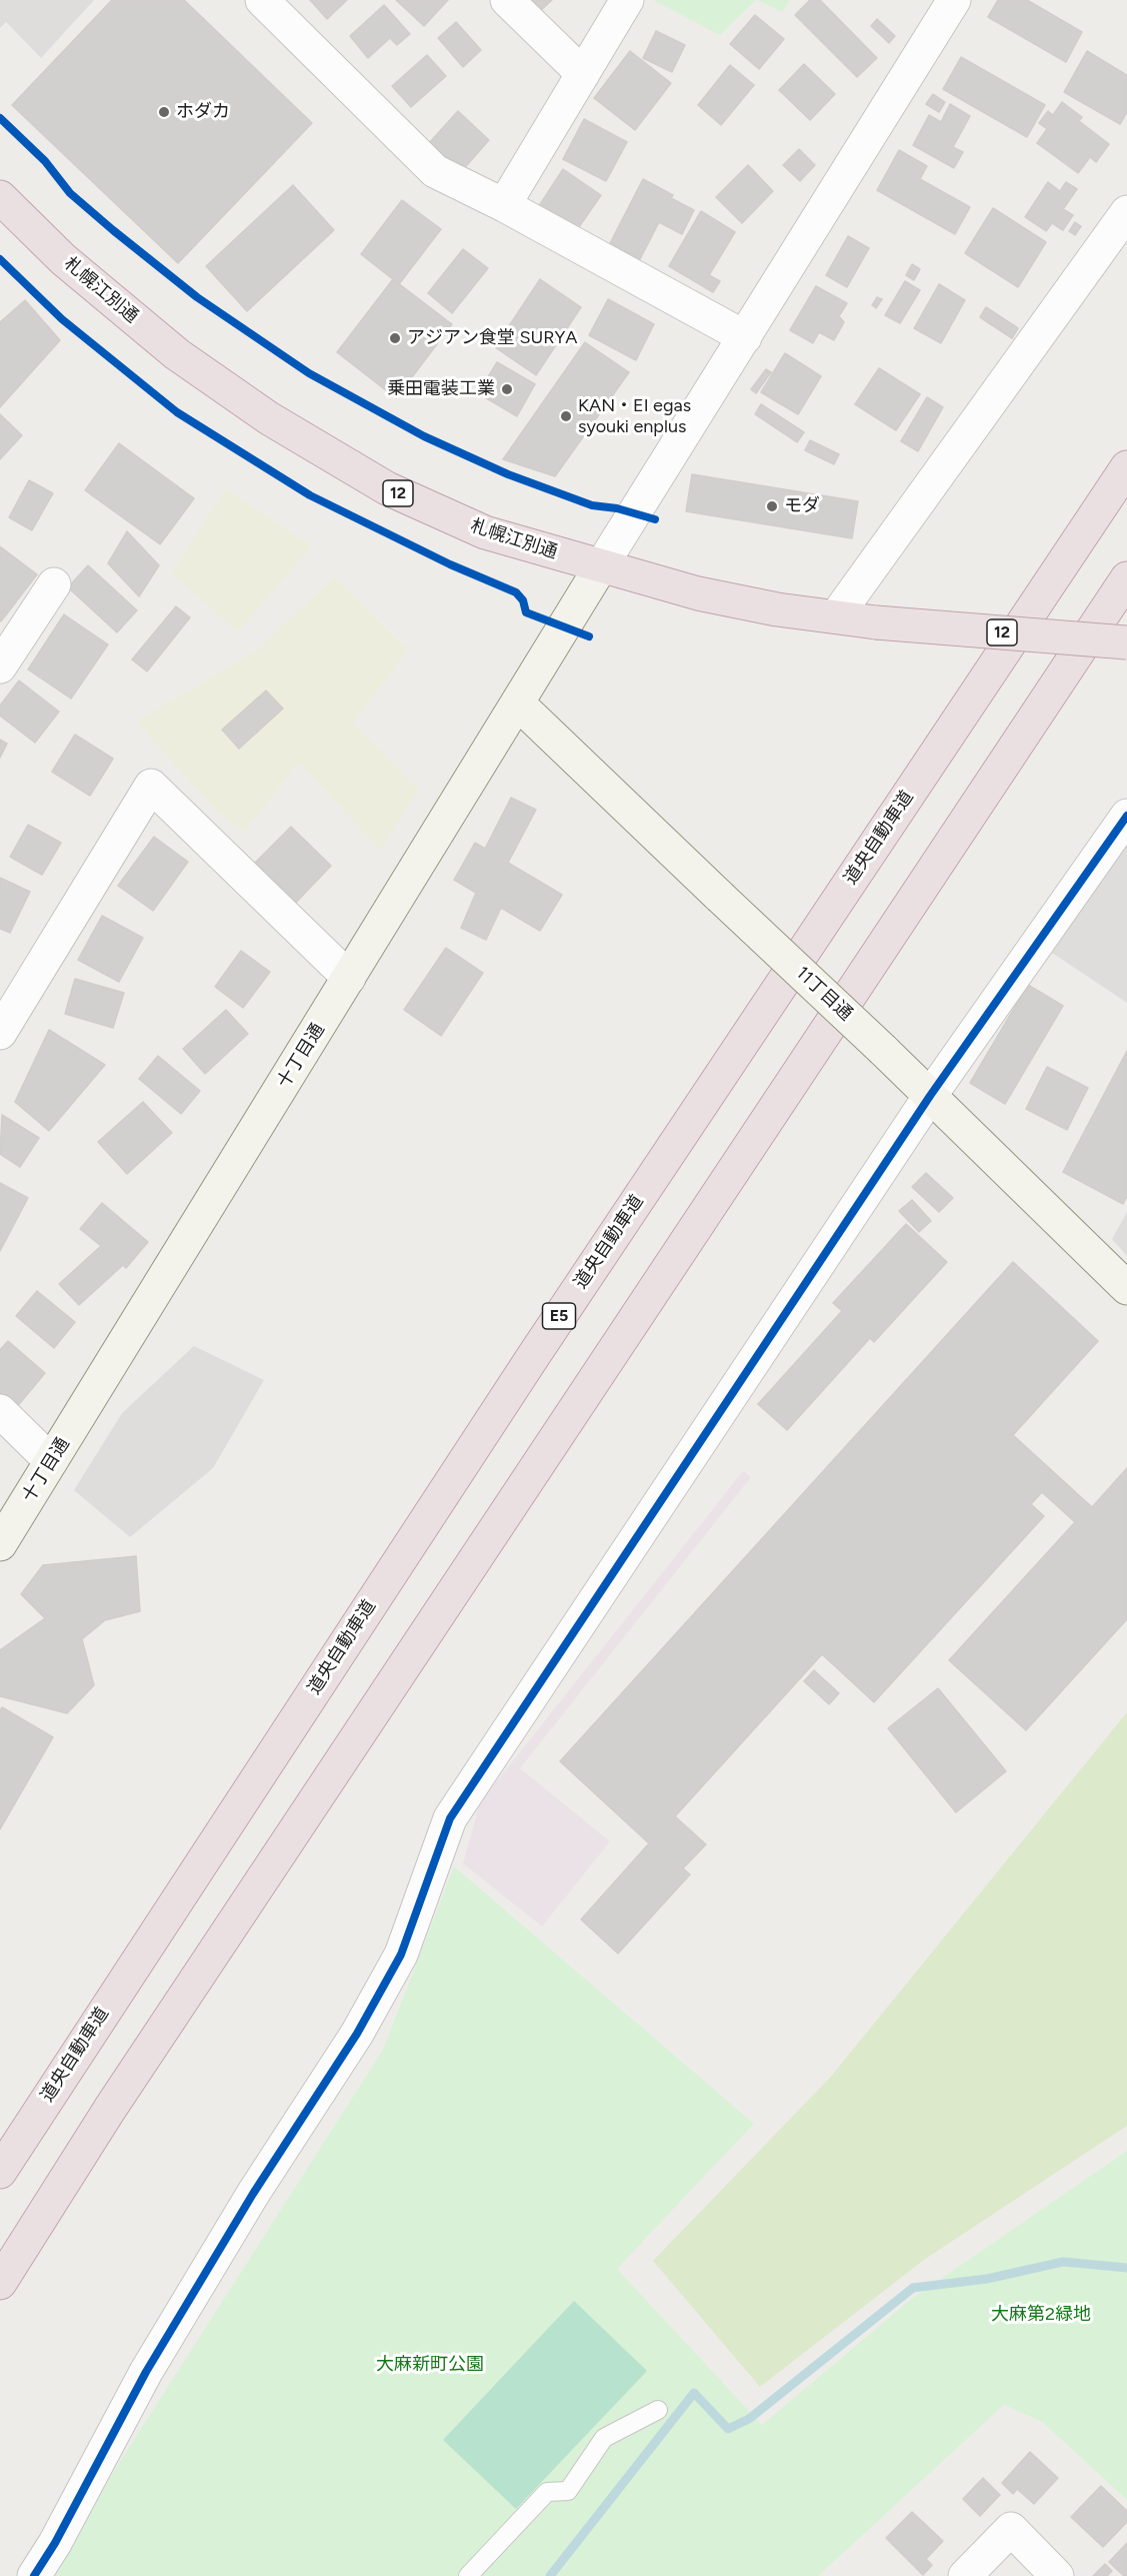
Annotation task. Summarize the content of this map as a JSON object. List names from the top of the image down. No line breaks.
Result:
{"streets":{"highway":["札幌江別通","12","道央自動車道","E5"],"street":["11丁目通","十丁目通"]},"crossings":[["札幌江別通","十丁目通"],["11丁目通","十丁目通"]],"parks":["大麻第2緑地","大麻新町公園"],"places":["ホダカ","アジアン食堂 SURYA","乗田電装工業","KAN・EI egas syouki enplus","モダ"]}
